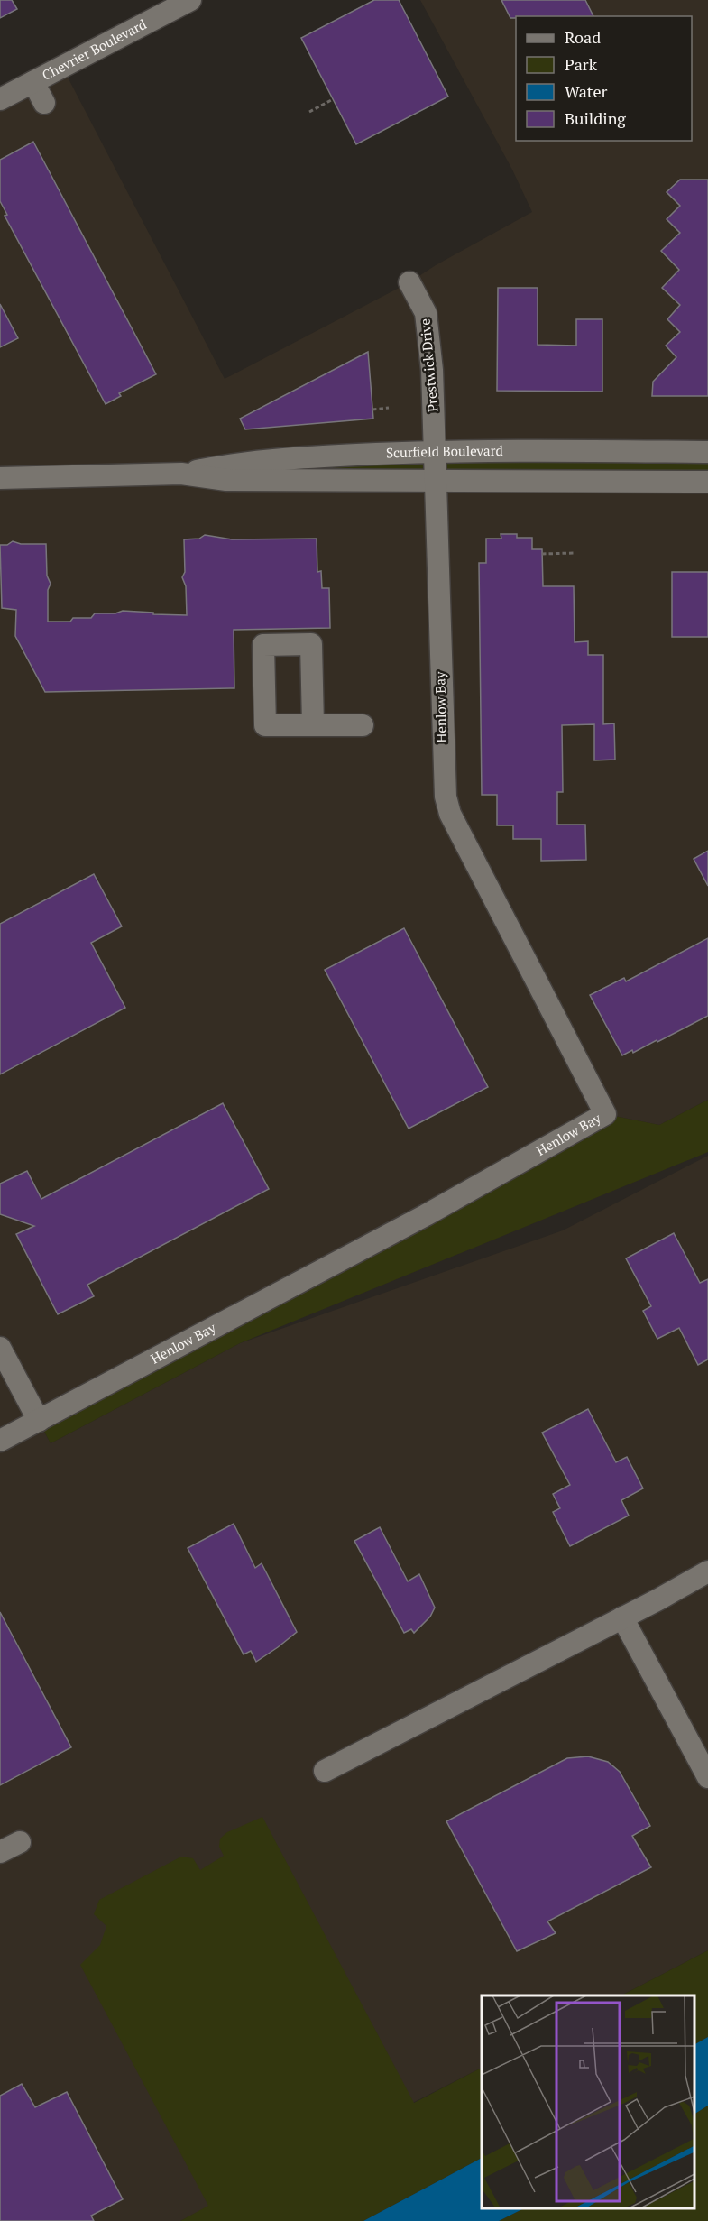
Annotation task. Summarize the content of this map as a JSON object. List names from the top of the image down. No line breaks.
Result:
{"streets":{"street":["Chevrier Boulevard","Prestwick Drive","Scurfield Boulevard","Henlow Bay"]},"crossings":[["Prestwick Drive","Scurfield Boulevard"],["Prestwick Drive","Henlow Bay"],["Scurfield Boulevard","Henlow Bay"]],"legend":["Road","Park","Water","Building"]}
